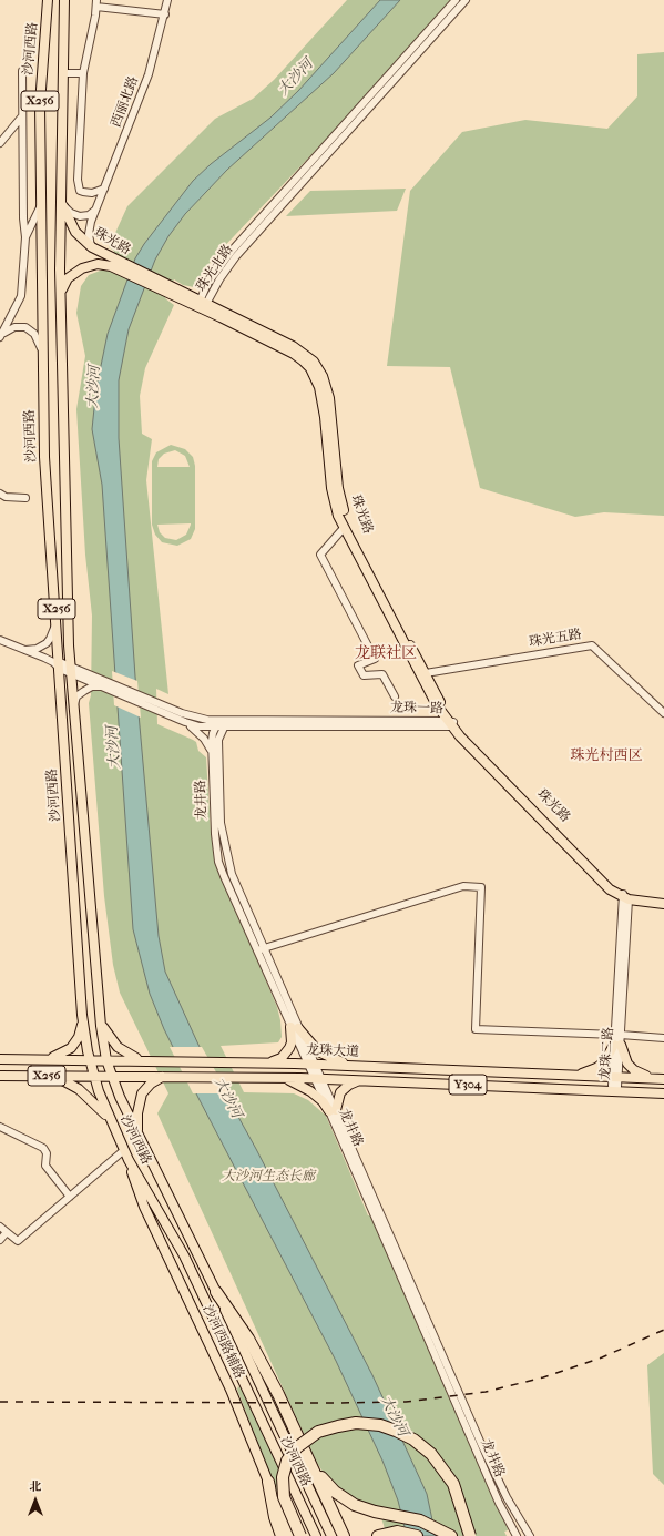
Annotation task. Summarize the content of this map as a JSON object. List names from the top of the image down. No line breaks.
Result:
{"streets":{"main road":["沙河西路","X256","珠光路","龙珠大道","Y304","沙河西路辅路"],"street":["西丽北路","珠光北路","珠光五路","龙珠一路","龙井路","龙珠二路"]},"crossings":[["沙河西路","X256"],["沙河西路","珠光路"],["沙河西路","龙珠一路"],["沙河西路","龙珠大道"],["沙河西路","沙河西路辅路"],["X256","龙珠大道"],["西丽北路","珠光路"],["珠光路","珠光北路"],["珠光路","珠光五路"],["珠光路","龙珠一路"],["珠光路","龙珠二路"],["龙珠一路","龙井路"],["龙井路","龙珠大道"],["龙井路","Y304"],["龙珠大道","龙珠二路"],["龙珠二路","Y304"]],"districts":["龙联社区","珠光村西区"],"water":["大沙河"],"parks":["大沙河生态长廊"],"north":"top"}
